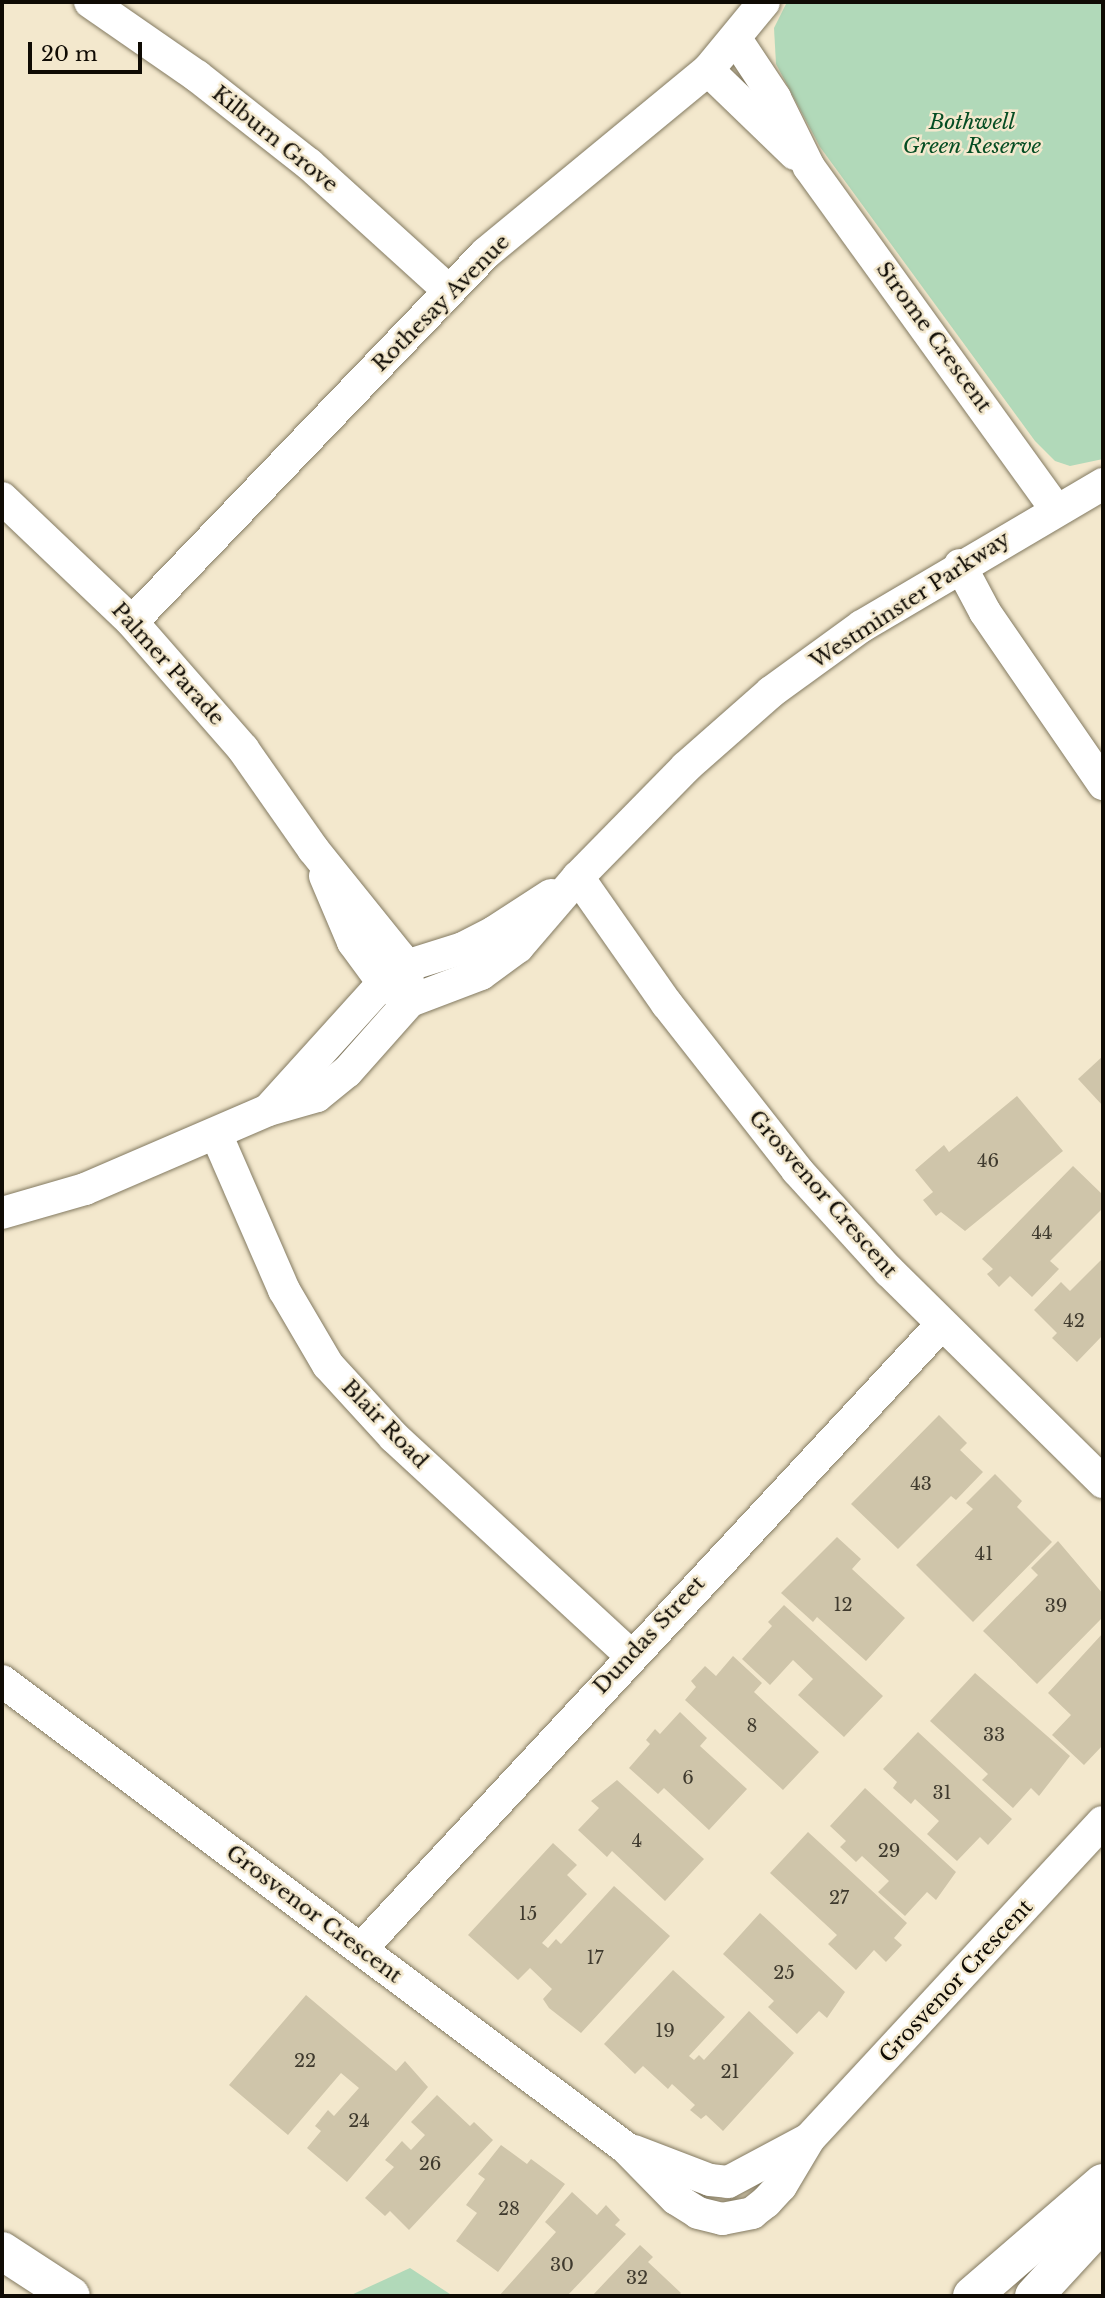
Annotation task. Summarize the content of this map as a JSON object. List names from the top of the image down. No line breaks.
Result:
{"streets":{"street":["Kilburn Grove","Rothesay Avenue","Strome Crescent","Westminster Parkway","Palmer Parade","Grosvenor Crescent","Blair Road","Dundas Street"]},"crossings":[["Kilburn Grove","Rothesay Avenue"],["Rothesay Avenue","Strome Crescent"],["Rothesay Avenue","Palmer Parade"],["Strome Crescent","Westminster Parkway"],["Westminster Parkway","Palmer Parade"],["Westminster Parkway","Grosvenor Crescent"],["Westminster Parkway","Blair Road"],["Grosvenor Crescent","Dundas Street"],["Blair Road","Dundas Street"]],"parks":["Bothwell Green Reserve"],"house_numbers":["46","44","42","43","41","12","39","8","33","6","31","4","29","27","15","17","25","19","22","21","24","26","28","30","32"],"scale_bar":"20 m"}
